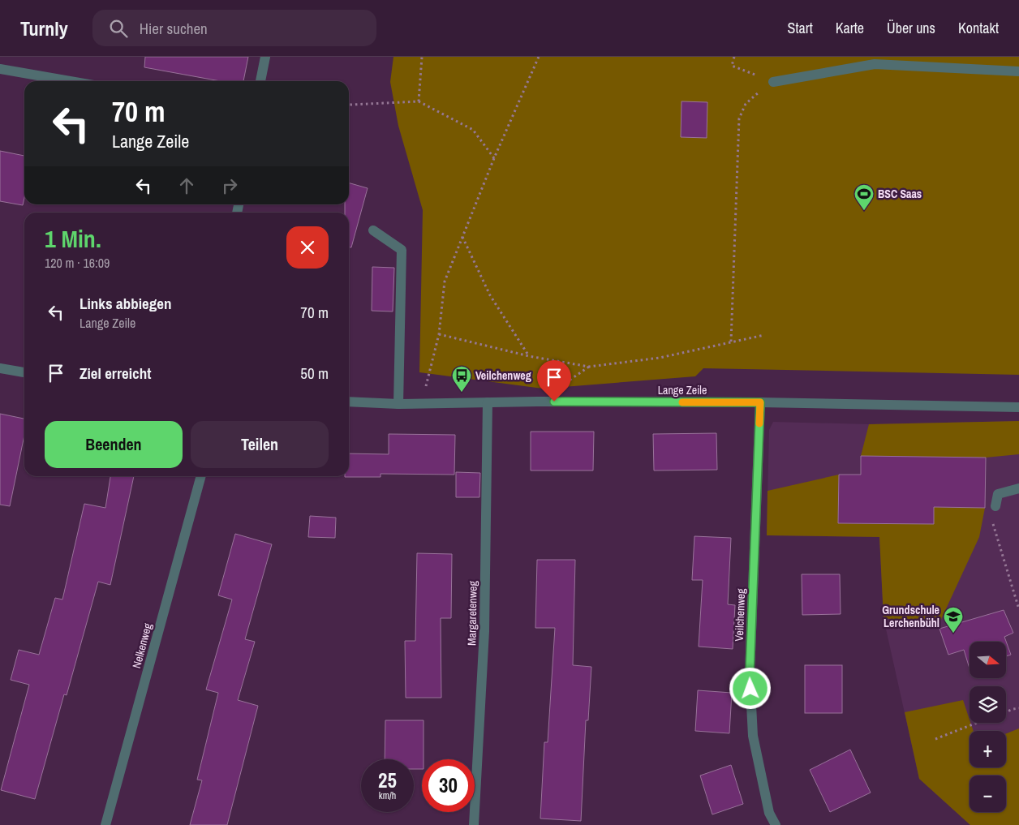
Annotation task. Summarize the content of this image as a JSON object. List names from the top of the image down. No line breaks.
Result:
{"streets":{"street":["Lange Zeile","Margaretenweg","Veilchenweg","Nelkenweg"]},"crossings":[["Lange Zeile","Margaretenweg"],["Lange Zeile","Veilchenweg"]],"places":{"sports":["BSC Saas"],"bus stop":["Veilchenweg"],"school or university":["Grundschule Lerchenbühl"]},"north":"right","page":{"header":"Turnly","search":"Hier suchen","nav":["Start","Karte","Über uns","Kontakt"],"turn":["70 m","Lange Zeile"],"heading":["1 Min.","120 m · 16:09"],"list":[{"name":"Links abbiegen","note":"Lange Zeile","value":"70 m"},{"name":"Ziel erreicht","value":"50 m"}],"buttons":["Beenden","Teilen"],"map_buttons":["+","−"],"speed":"25 km/h","limit":"30"}}
